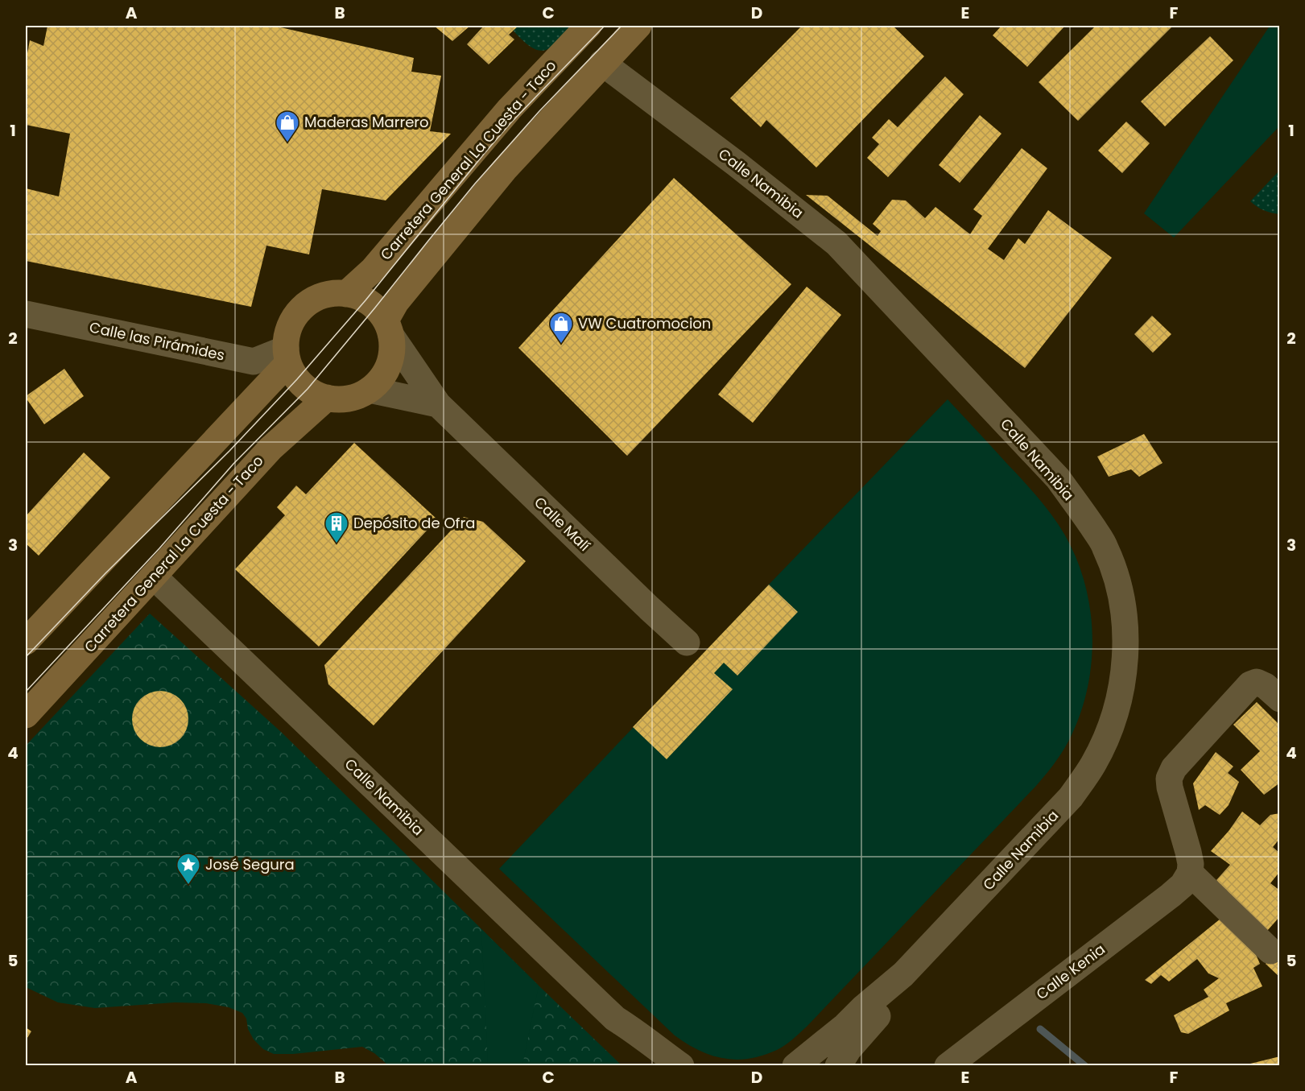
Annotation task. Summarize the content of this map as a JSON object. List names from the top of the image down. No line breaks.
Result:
{"streets":{"main road":["Carretera General La Cuesta - Taco"],"street":["Calle Namibia","Calle las Pirámides","Calle Malí","Calle Kenia"]},"crossings":[["Carretera General La Cuesta - Taco","Calle Namibia"],["Carretera General La Cuesta - Taco","Calle las Pirámides"],["Carretera General La Cuesta - Taco","Calle Malí"],["Calle las Pirámides","Calle Malí"]],"places":{"shop":["Maderas Marrero","VW Cuatromocion"],"building":["Depósito de Ofra"],"place":["José Segura"]},"grid":{"columns":["A","B","C","D","E","F"],"rows":["1","2","3","4","5"]}}
